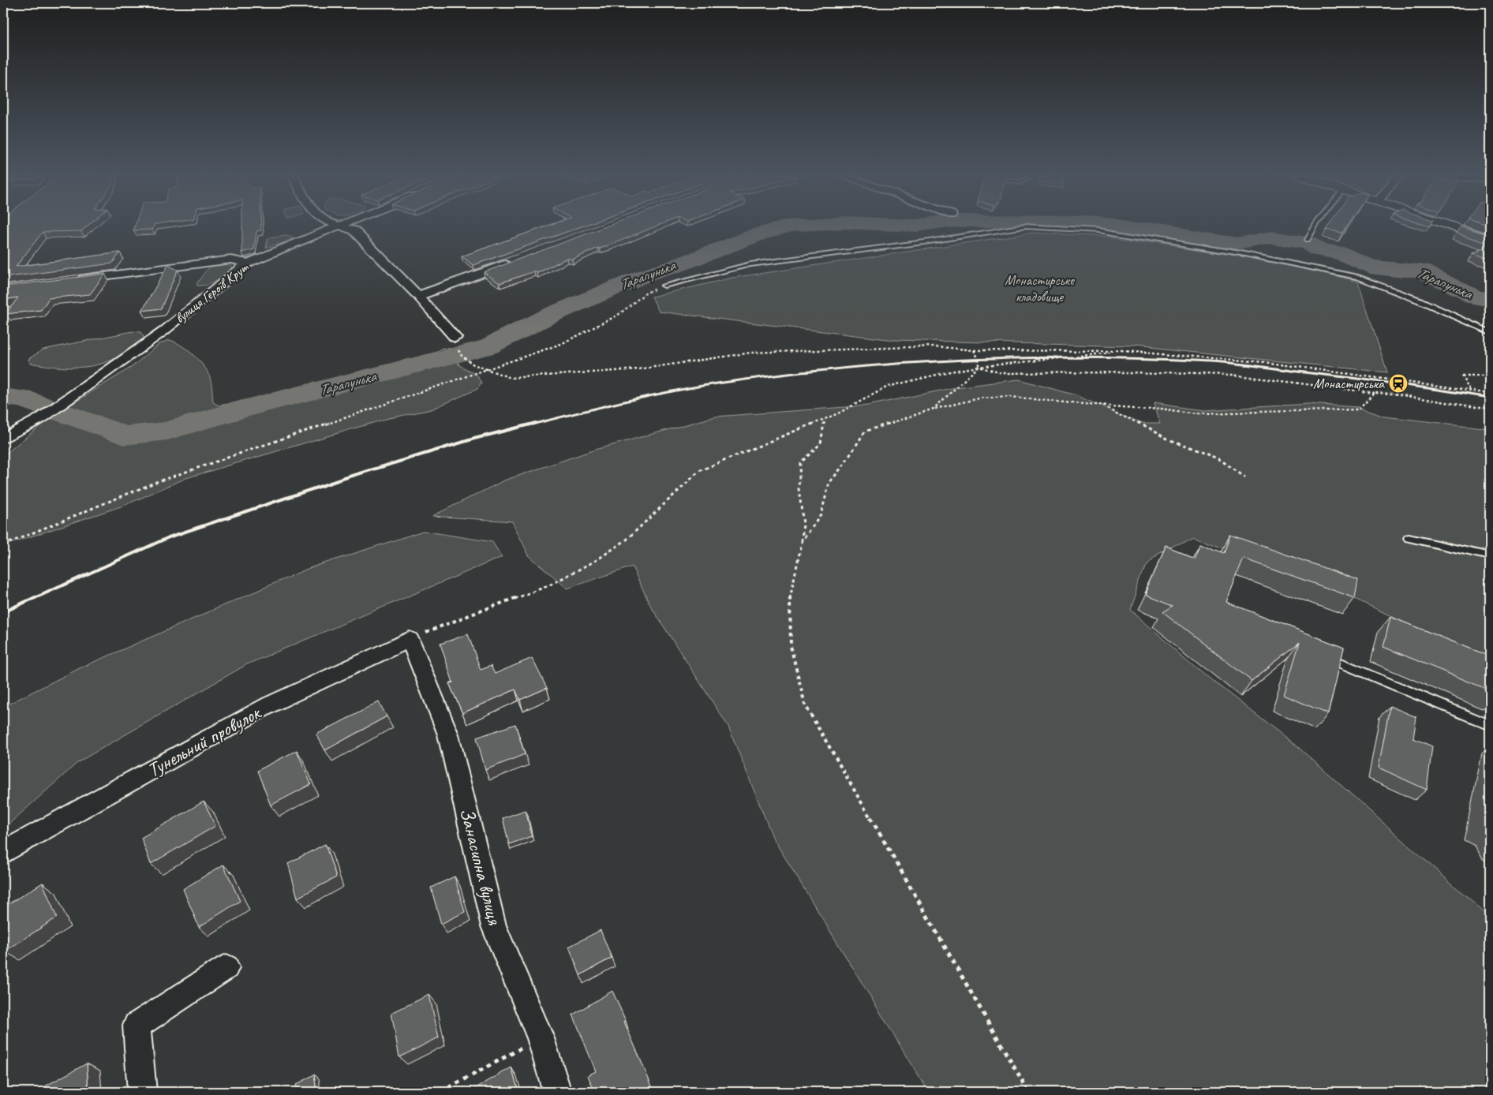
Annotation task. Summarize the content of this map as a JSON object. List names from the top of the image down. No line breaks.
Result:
{"streets":{"street":["вулиця Героїв Крут","Тунельний провулок","Занасипна вулиця"]},"crossings":[["Тунельний провулок","Занасипна вулиця"]],"water":["Тарапунька"],"parks":["Монастирське кладовище"],"places":{"station":["Монастирська"]}}
